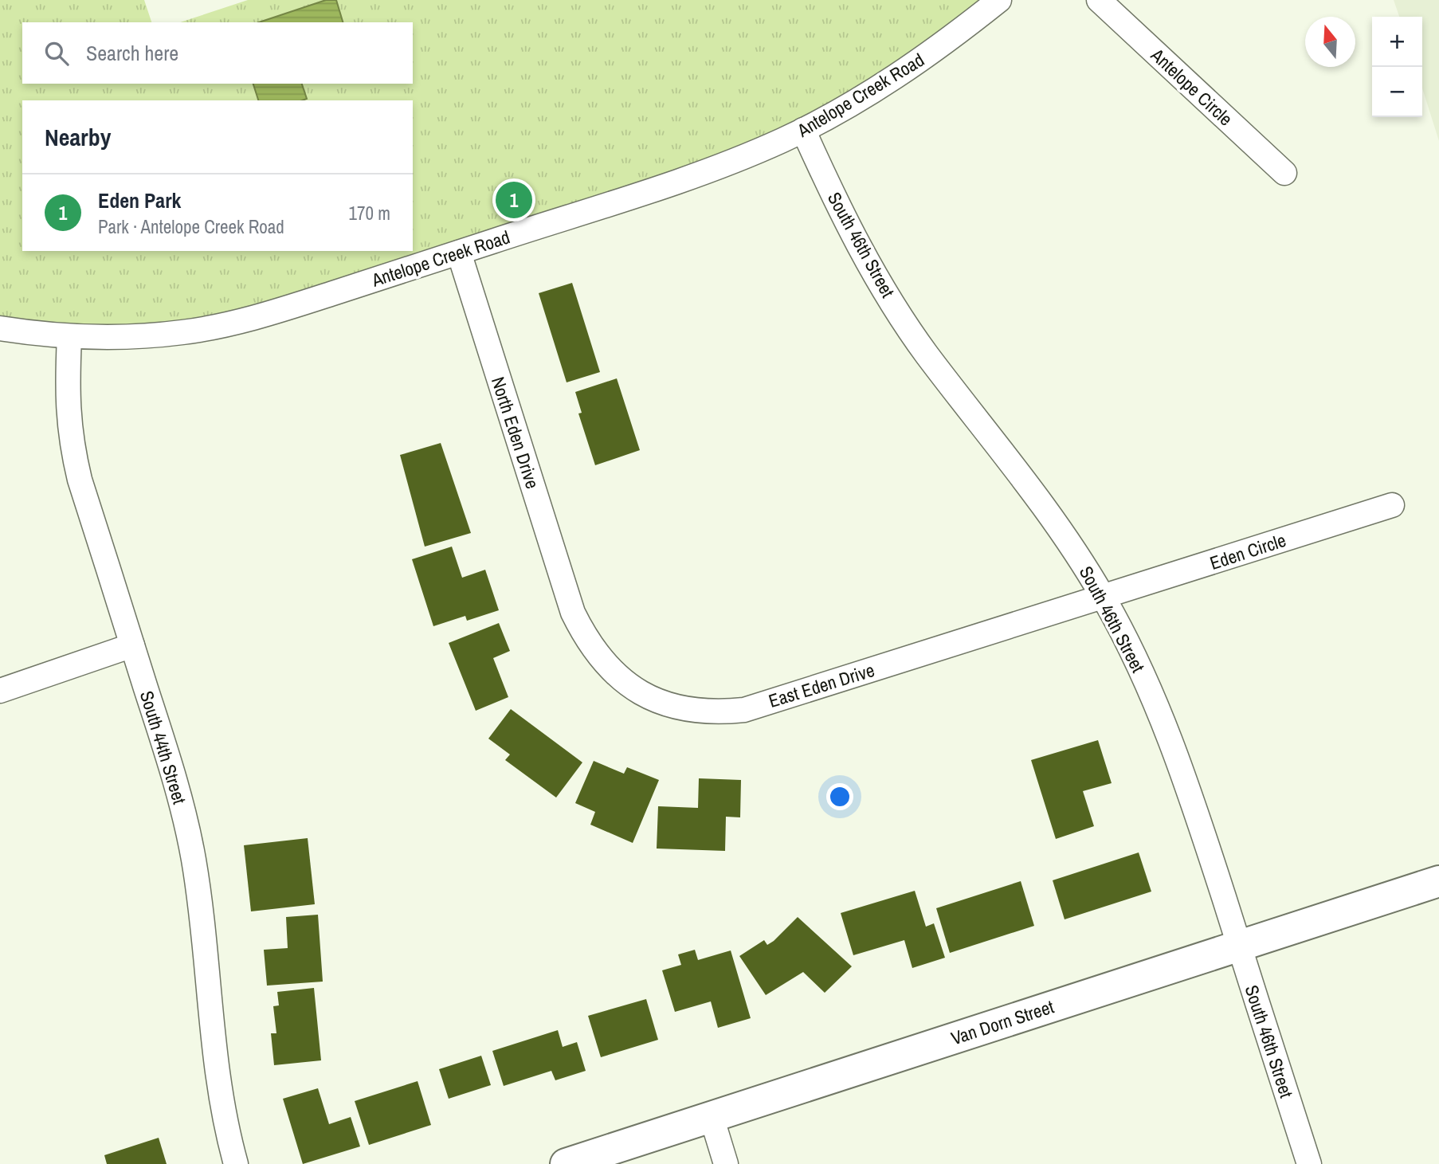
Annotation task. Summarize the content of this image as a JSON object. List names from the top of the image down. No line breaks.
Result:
{"streets":{"main road":["Van Dorn Street"],"street":["Antelope Circle","Antelope Creek Road","South 46th Street","North Eden Drive","Eden Circle","East Eden Drive","South 44th Street"]},"crossings":[["Antelope Creek Road","South 46th Street"],["Antelope Creek Road","North Eden Drive"],["Antelope Creek Road","South 44th Street"],["South 46th Street","Eden Circle"],["South 46th Street","East Eden Drive"],["South 46th Street","Van Dorn Street"],["North Eden Drive","East Eden Drive"],["Eden Circle","East Eden Drive"]],"north":"top","page":{"map_buttons":["+","−"],"search":"Search here","heading":"Nearby","list":[{"mark":"1","name":"Eden Park","note":"Park · Antelope Creek Road","value":"170 m"}],"pins":"1"}}
